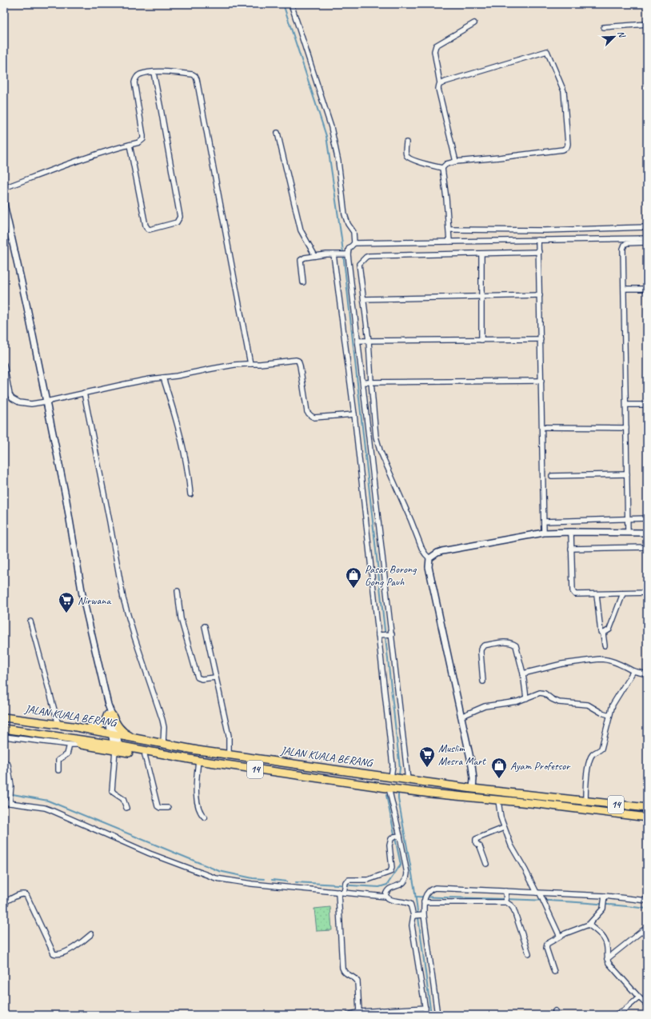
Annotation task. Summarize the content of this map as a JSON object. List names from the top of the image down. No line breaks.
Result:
{"streets":{"highway":["JALAN KUALA BERANG","14"]},"places":{"shop":["Pasar Borong Gong Pauh","Ayam Professor"],"supermarket":["Nirwana","Muslim Mesra Mart"]},"north":"top right"}
